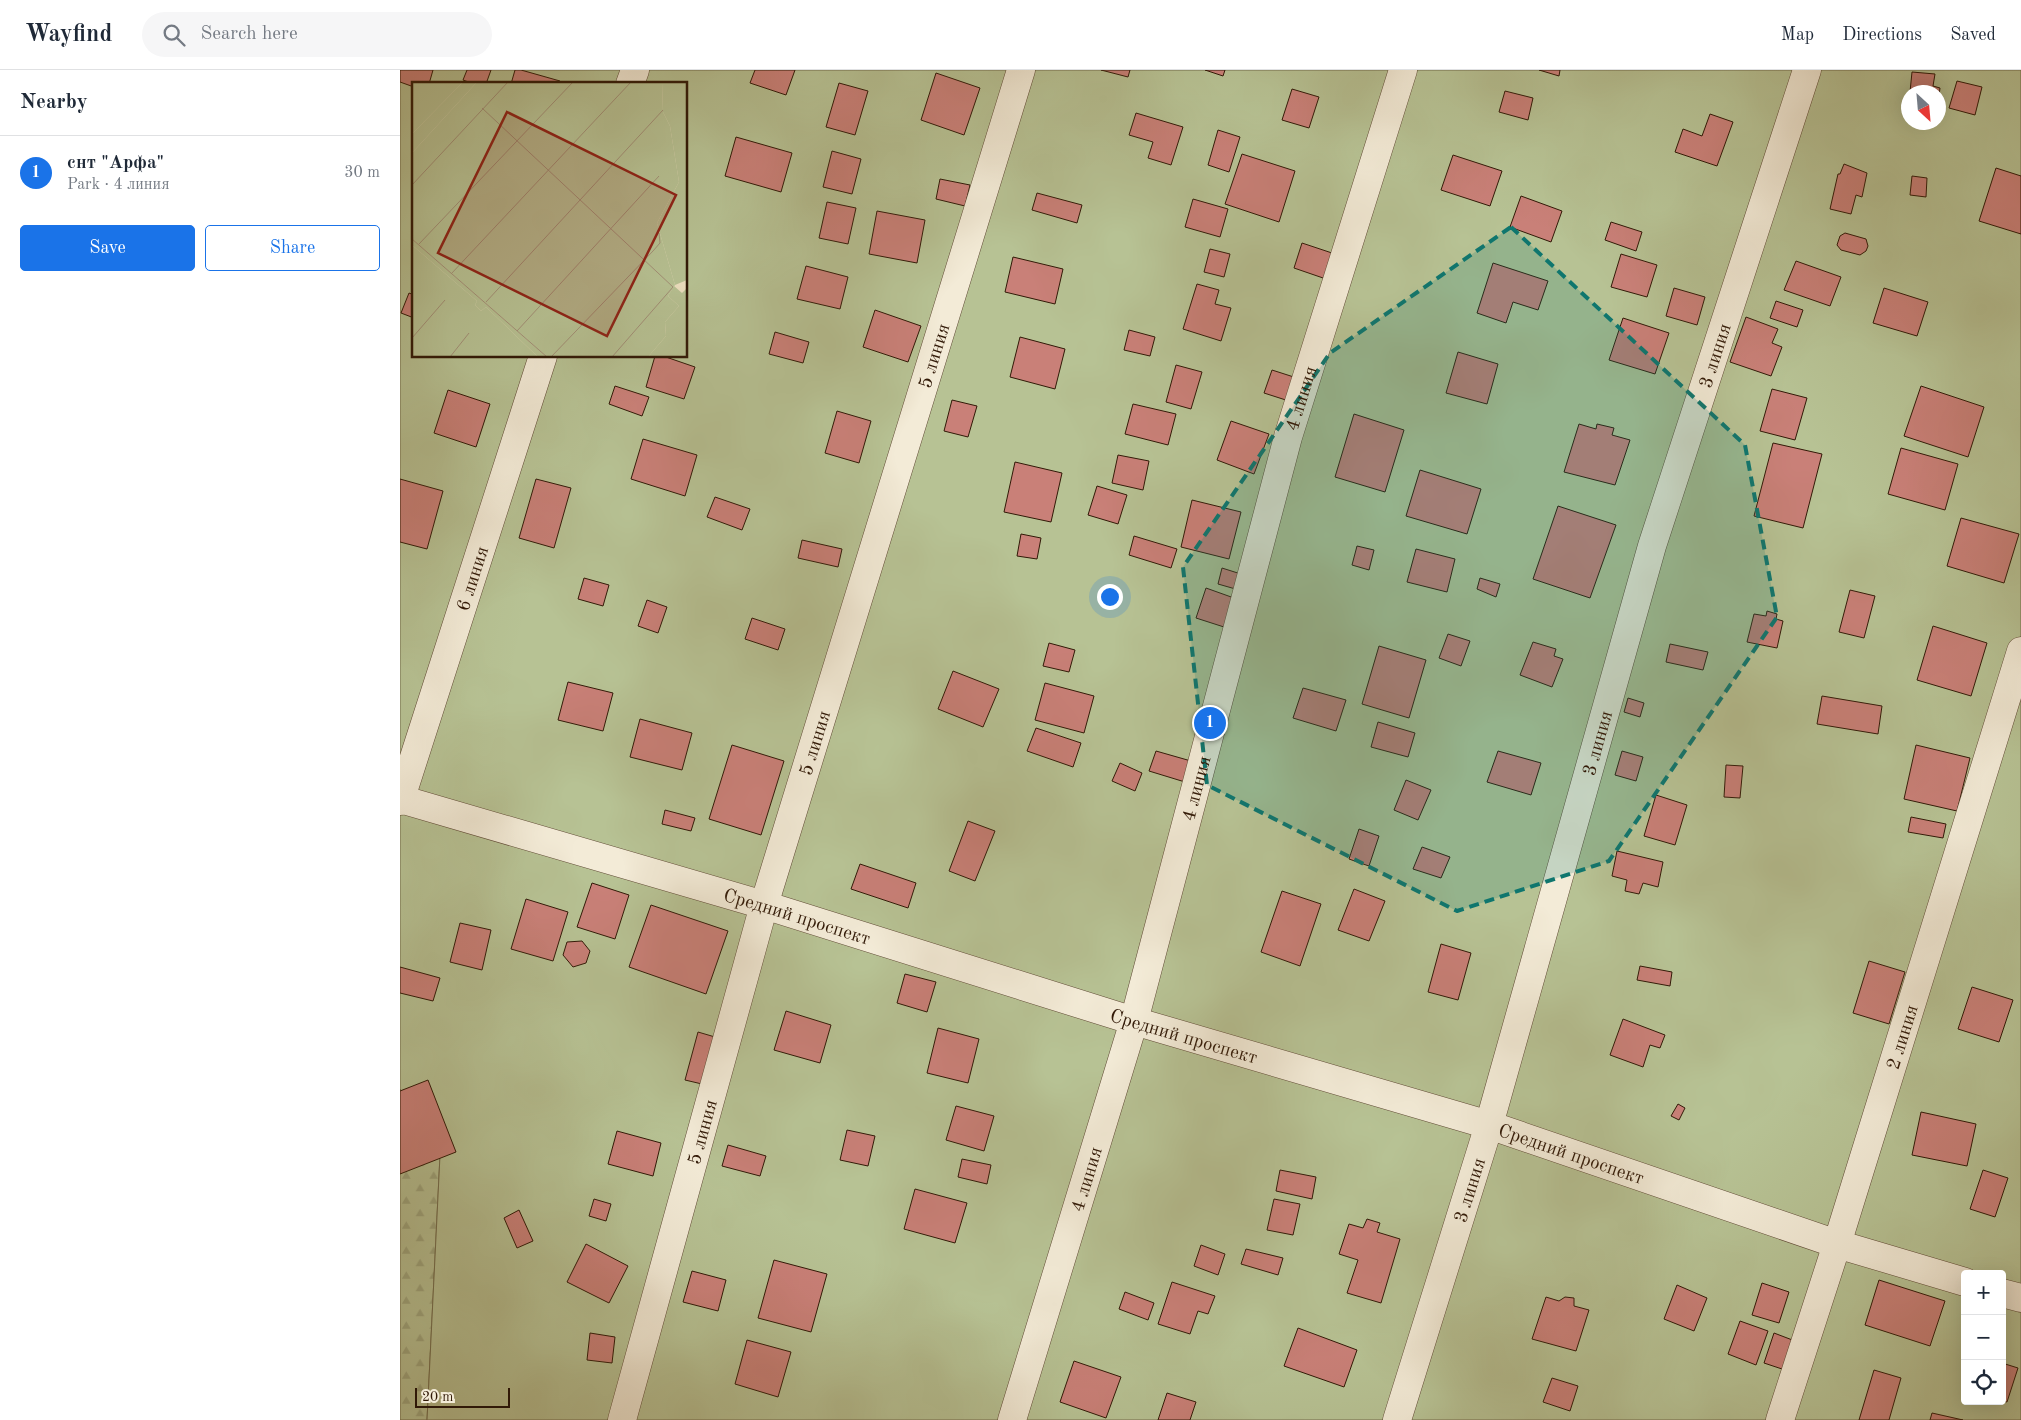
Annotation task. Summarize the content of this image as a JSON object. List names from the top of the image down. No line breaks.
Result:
{"streets":{"street":["5 линия","3 линия","4 линия","6 линия","Средний проспект","2 линия"]},"crossings":[["5 линия","Средний проспект"],["3 линия","Средний проспект"],["4 линия","Средний проспект"],["6 линия","Средний проспект"],["Средний проспект","2 линия"]],"scale_bar":"20 m","north":"bottom right","page":{"header":"Wayfind","search":"Search here","nav":["Map","Directions","Saved"],"heading":"Nearby","list":[{"mark":"1","name":"снт \"Арфа\"","note":"Park · 4 линия","value":"30 m"}],"buttons":["Save","Share"],"pins":"1","map_buttons":["+","−"],"scale":"20 m"}}
